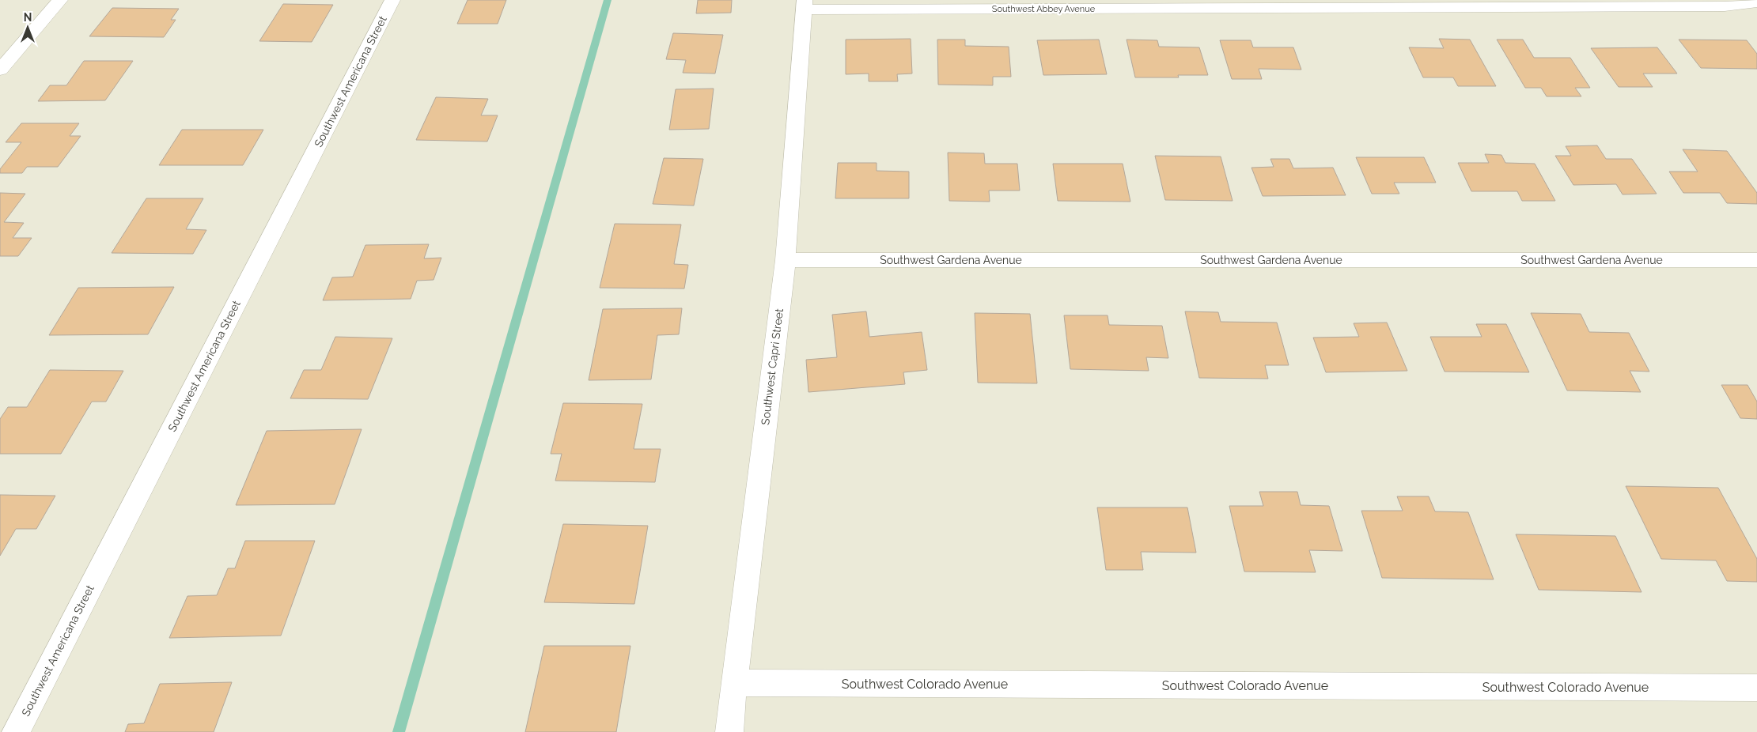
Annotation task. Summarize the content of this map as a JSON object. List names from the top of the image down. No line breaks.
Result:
{"streets":{"street":["Southwest Abbey Avenue","Southwest Americana Street","Southwest Gardena Avenue","Southwest Capri Street","Southwest Colorado Avenue"]},"crossings":[["Southwest Abbey Avenue","Southwest Capri Street"],["Southwest Gardena Avenue","Southwest Capri Street"],["Southwest Capri Street","Southwest Colorado Avenue"]],"north":"top"}
